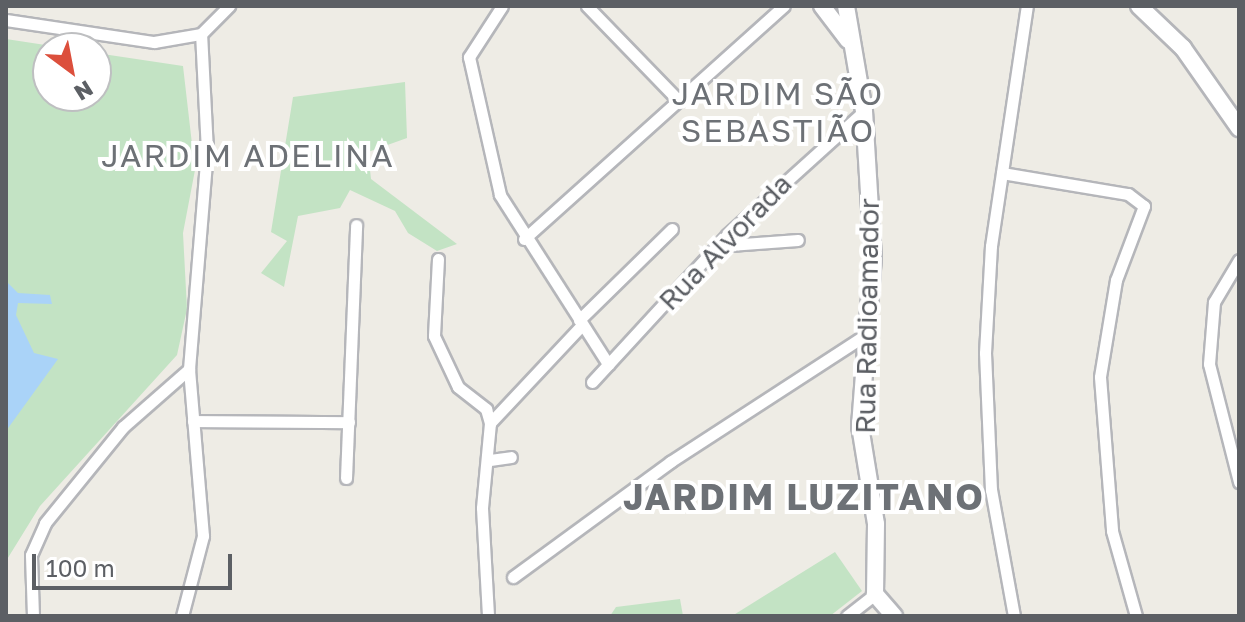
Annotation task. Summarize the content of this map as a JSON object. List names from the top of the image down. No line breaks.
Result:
{"streets":{"street":["Rua Alvorada","Rua Radioamador"]},"crossings":[["Rua Alvorada","Rua Radioamador"]],"districts":["JARDIM SÃO SEBASTIÃO","JARDIM ADELINA","JARDIM LUZITANO"],"scale_bar":"100 m","north":"bottom right"}
